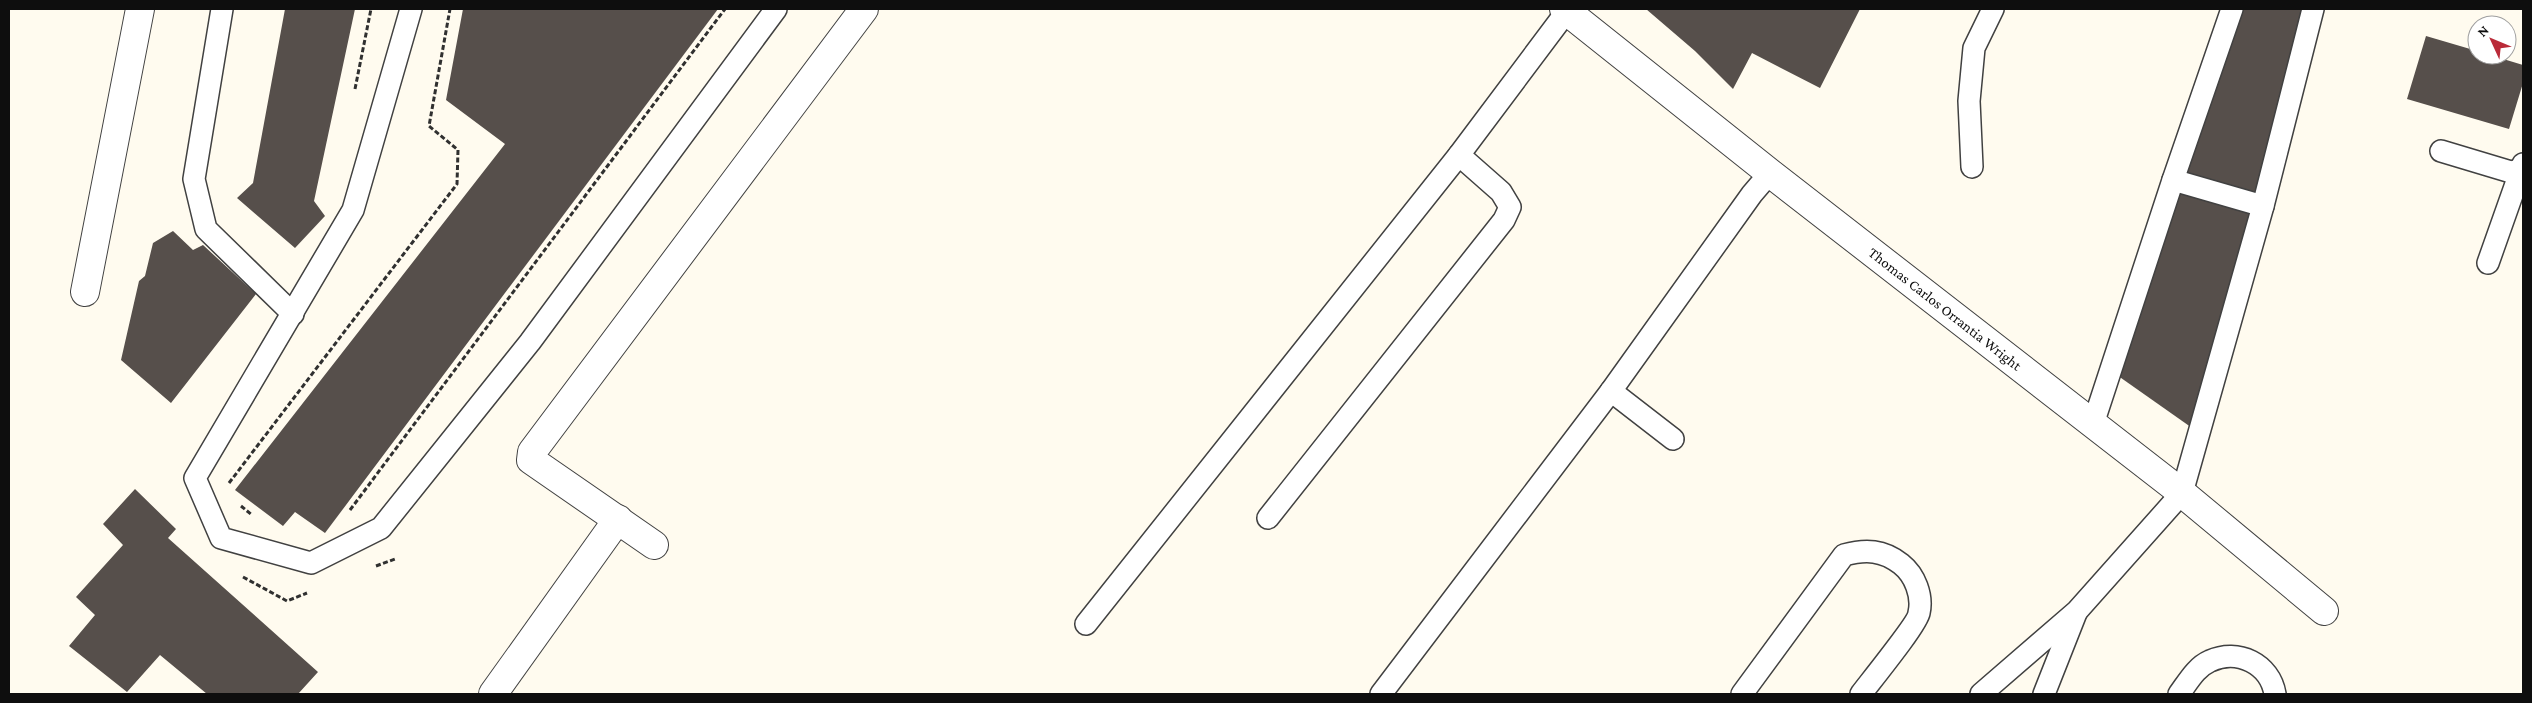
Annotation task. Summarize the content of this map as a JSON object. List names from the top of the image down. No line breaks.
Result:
{"streets":{"street":["Thomas Carlos Orrantia Wright"]},"north":"top left"}
